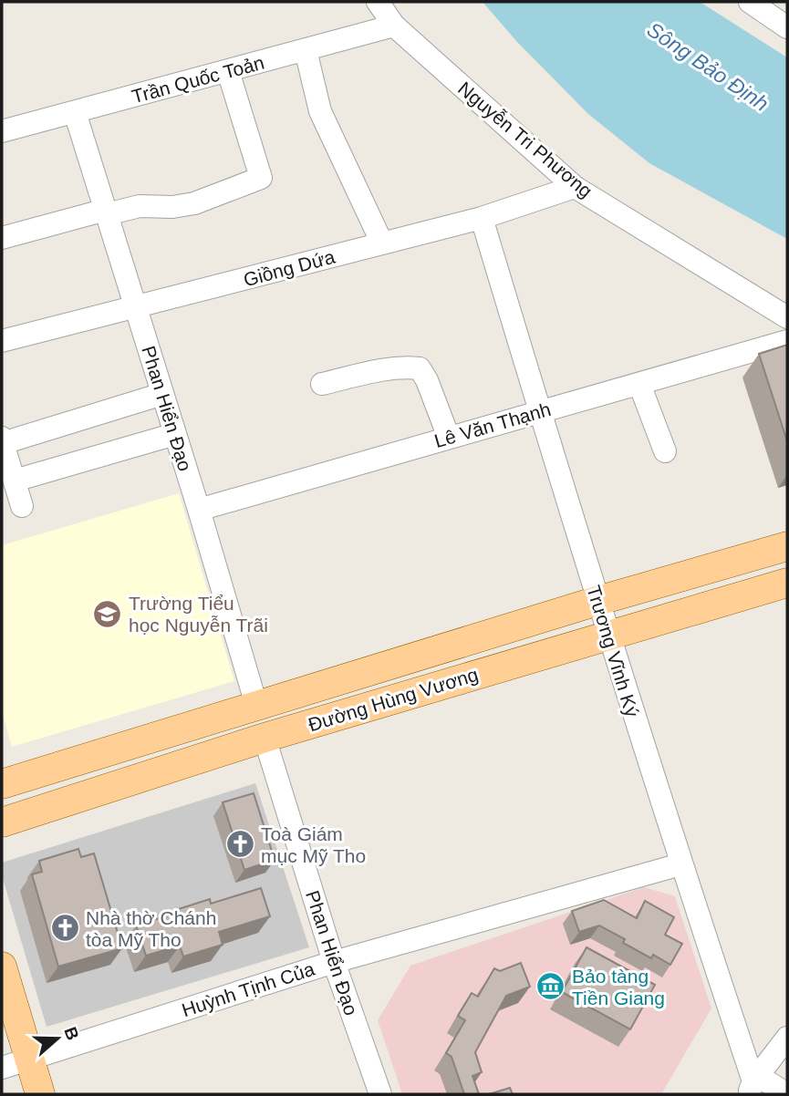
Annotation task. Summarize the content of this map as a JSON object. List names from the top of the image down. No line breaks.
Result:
{"streets":{"main road":["Đường Hùng Vương"],"street":["Trần Quốc Toản","Nguyễn Tri Phương","Giồng Dứa","Phan Hiển Đạo","Lê Văn Thạnh","Trương Vĩnh Ký","Huỳnh Tịnh Của"]},"crossings":[["Trần Quốc Toản","Nguyễn Tri Phương"],["Trần Quốc Toản","Phan Hiển Đạo"],["Nguyễn Tri Phương","Giồng Dứa"],["Giồng Dứa","Phan Hiển Đạo"],["Giồng Dứa","Trương Vĩnh Ký"],["Phan Hiển Đạo","Lê Văn Thạnh"],["Phan Hiển Đạo","Đường Hùng Vương"],["Phan Hiển Đạo","Huỳnh Tịnh Của"],["Lê Văn Thạnh","Trương Vĩnh Ký"],["Trương Vĩnh Ký","Đường Hùng Vương"],["Trương Vĩnh Ký","Huỳnh Tịnh Của"]],"water":["Sông Bảo Định"],"places":{"school or university":["Trường Tiểu học Nguyễn Trãi"],"church":["Toà Giám mục Mỹ Tho","Nhà thờ Chánh tòa Mỹ Tho"],"museum":["Bảo tàng Tiền Giang"]},"north":"right"}
